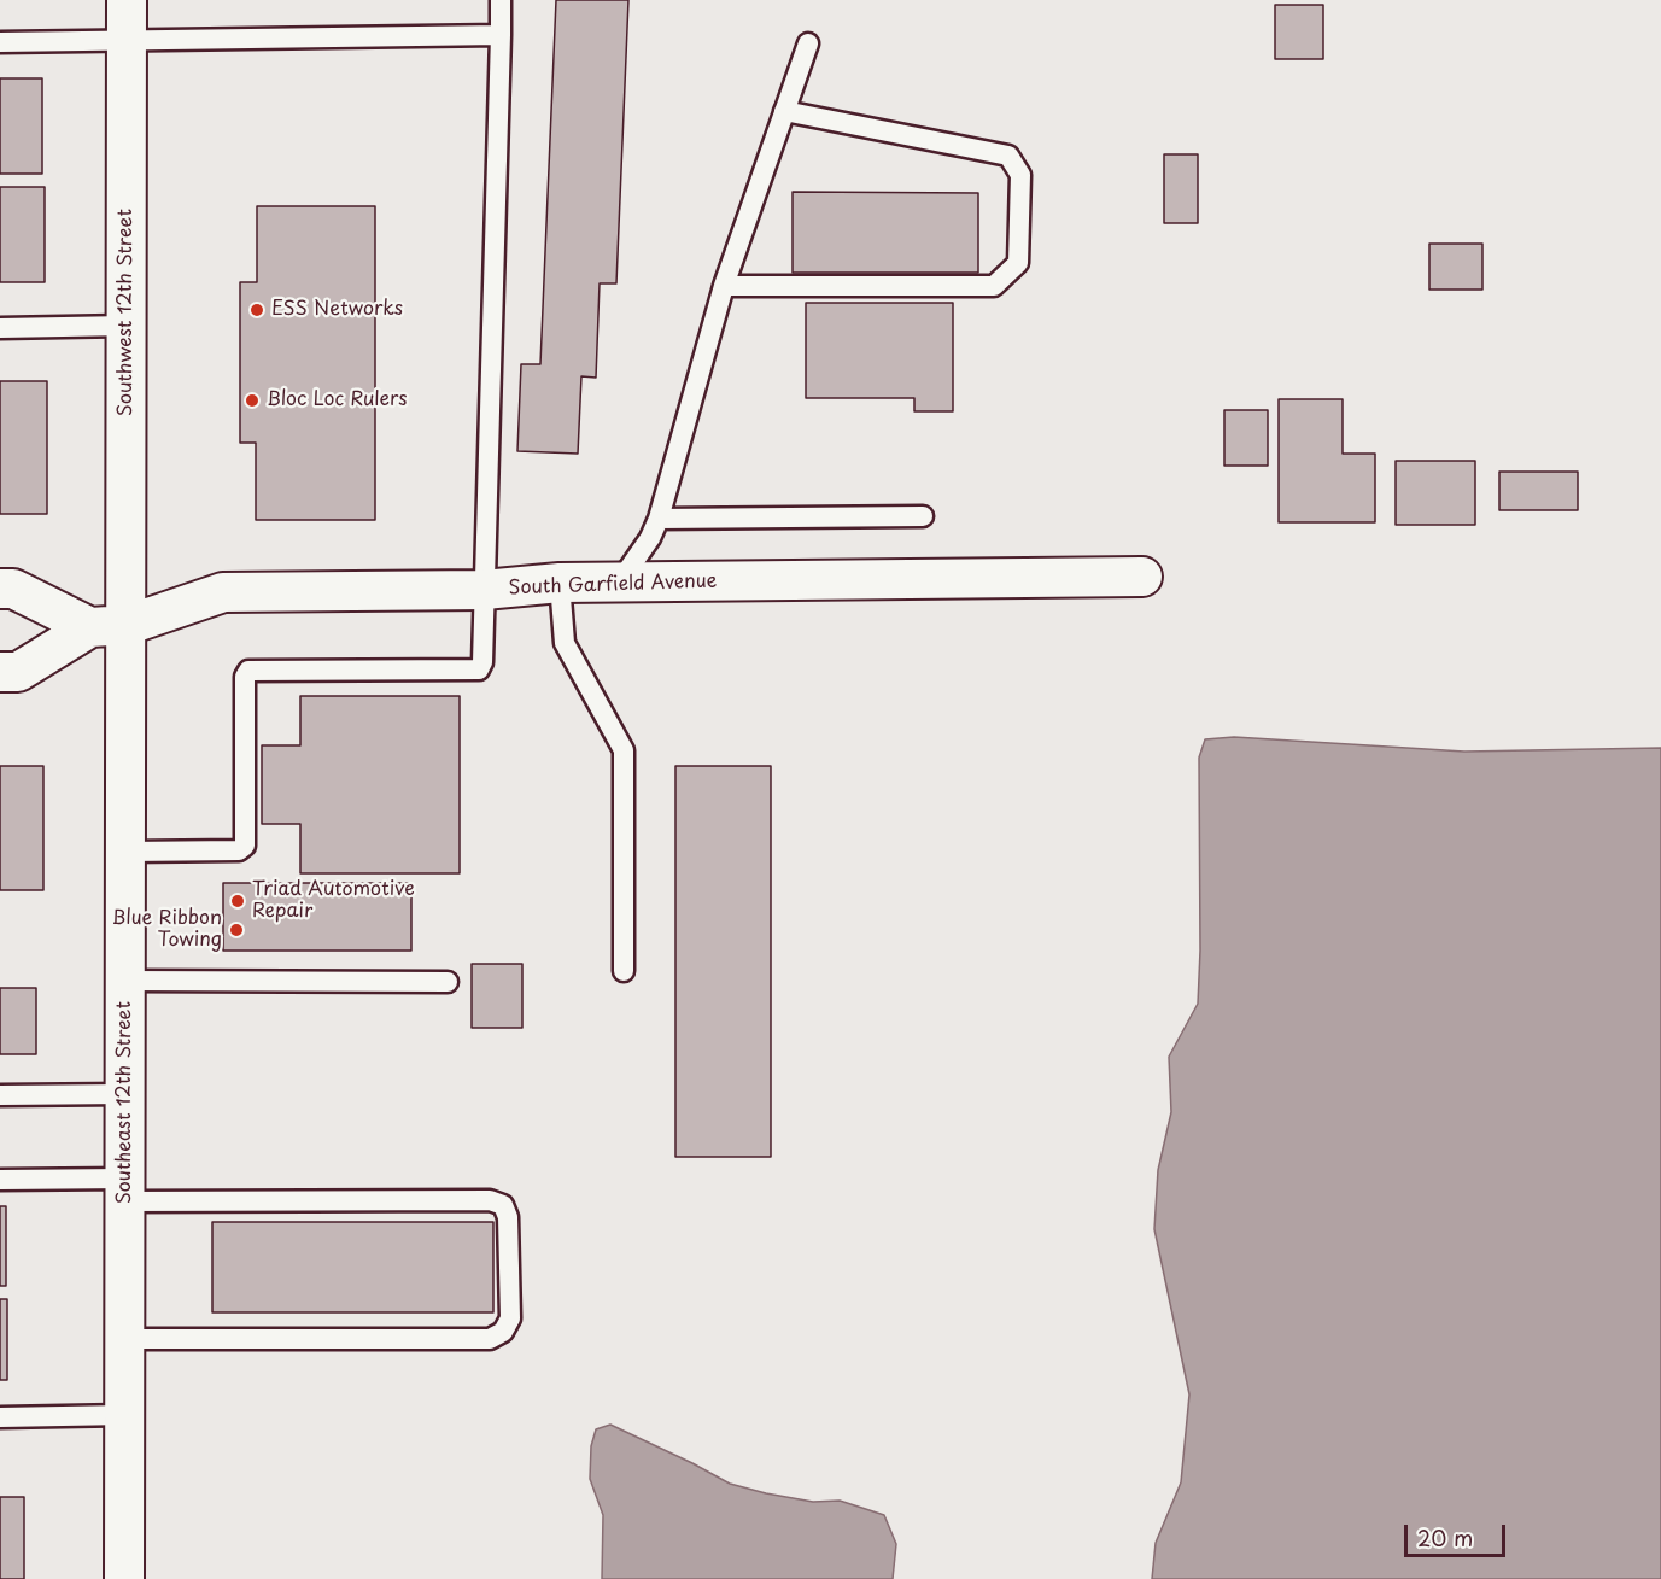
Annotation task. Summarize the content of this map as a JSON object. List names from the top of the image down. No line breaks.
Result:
{"streets":{"street":["Southwest 12th Street","South Garfield Avenue","Southeast 12th Street"]},"crossings":[["Southwest 12th Street","South Garfield Avenue"],["Southwest 12th Street","Southeast 12th Street"],["South Garfield Avenue","Southeast 12th Street"]],"places":["ESS Networks","Bloc Loc Rulers","Triad Automotive Repair","Blue Ribbon Towing"],"scale_bar":"20 m"}
